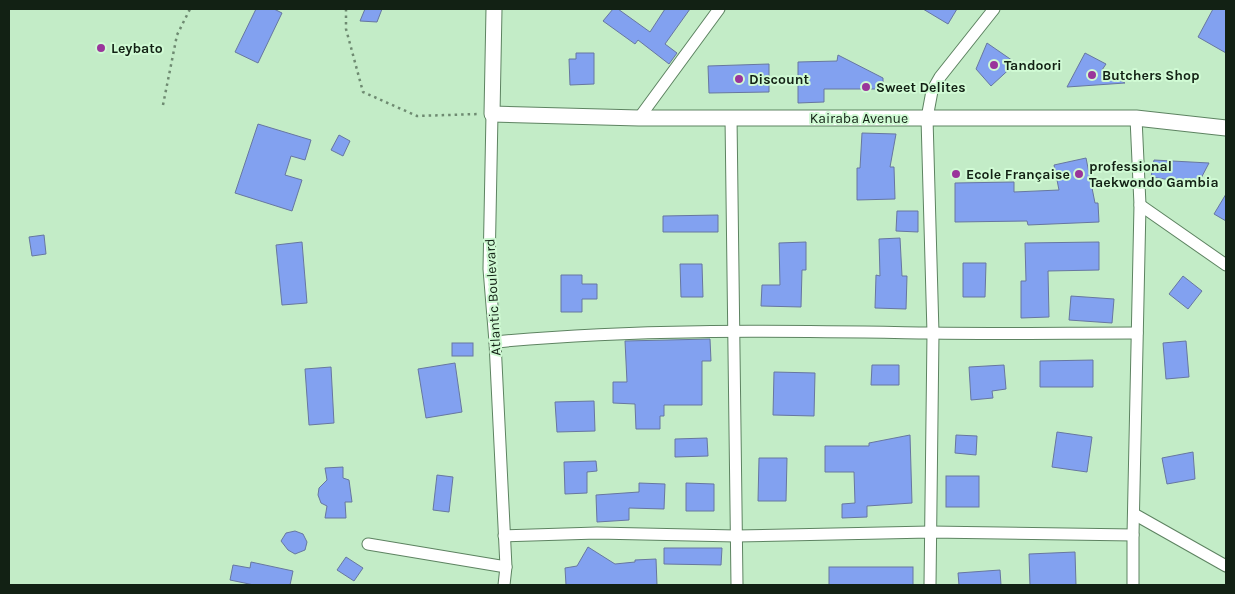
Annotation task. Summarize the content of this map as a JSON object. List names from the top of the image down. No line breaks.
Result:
{"streets":{"street":["Kairaba Avenue","Atlantic Boulevard"]},"crossings":[["Kairaba Avenue","Atlantic Boulevard"]],"places":["Leybato","Tandoori","Butchers Shop","Discount","Sweet Delites","Ecole Française","professional Taekwondo Gambia"]}
